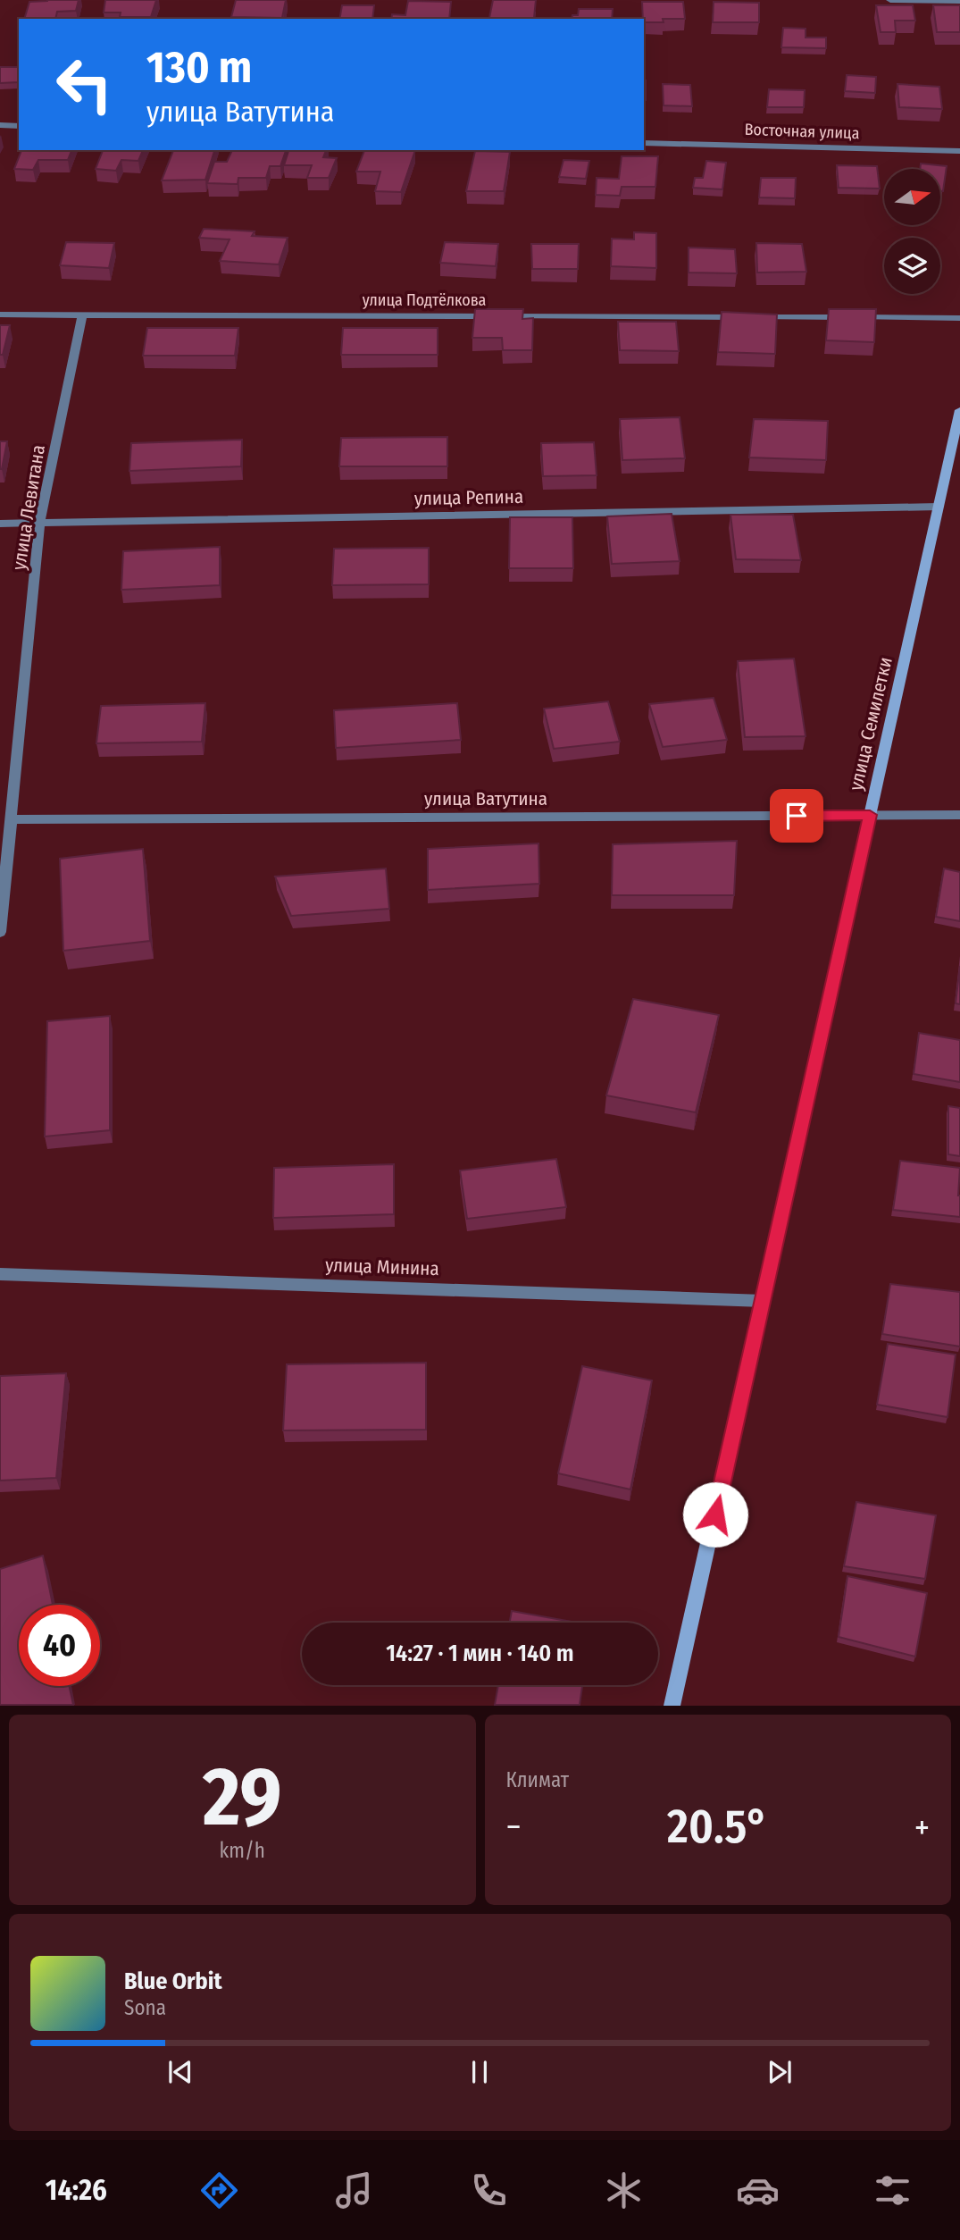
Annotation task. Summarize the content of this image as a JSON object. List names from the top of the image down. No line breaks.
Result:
{"streets":{"street":["Восточная улица","улица Подтёлкова","улица Репина","улица Левитана","улица Семилетки","улица Ватутина","улица Минина"]},"crossings":[["улица Подтёлкова","улица Левитана"],["улица Репина","улица Левитана"],["улица Репина","улица Семилетки"],["улица Левитана","улица Ватутина"],["улица Семилетки","улица Ватутина"],["улица Семилетки","улица Минина"]],"north":"right","page":{"turn":["130 m","улица Ватутина"],"limit":"40","trip":"14:27 · 1 мин · 140 m","tile":[["29","km/h"],"Климат"],"heat":["−","20.5°","+"],"song":["Blue Orbit","Sona"],"tabs":"14:26"}}
